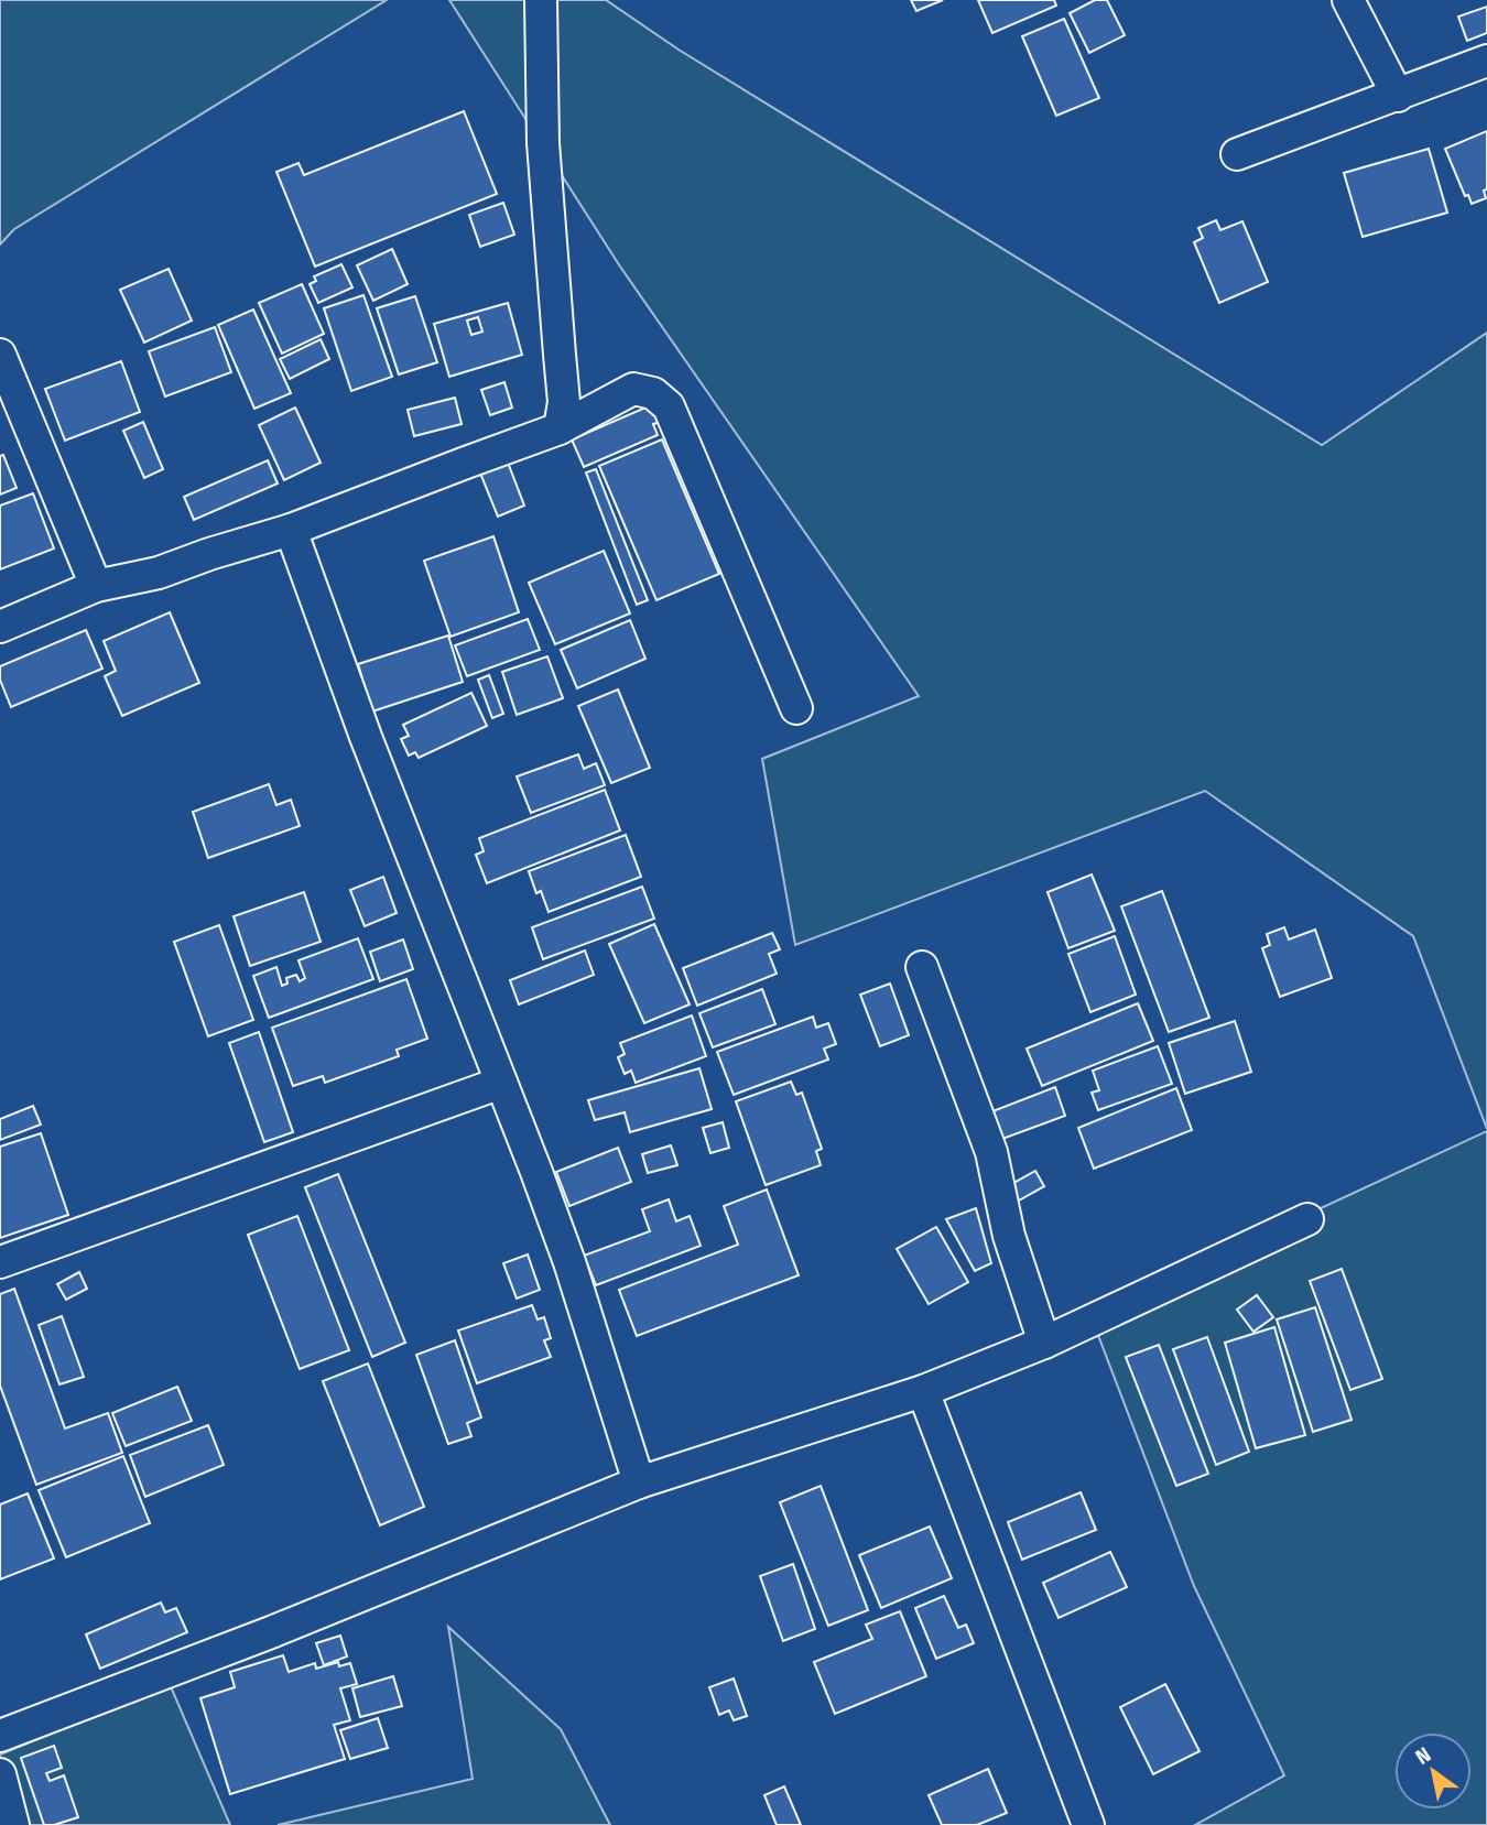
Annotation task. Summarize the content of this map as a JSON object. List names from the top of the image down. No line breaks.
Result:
{"north":"top left"}
